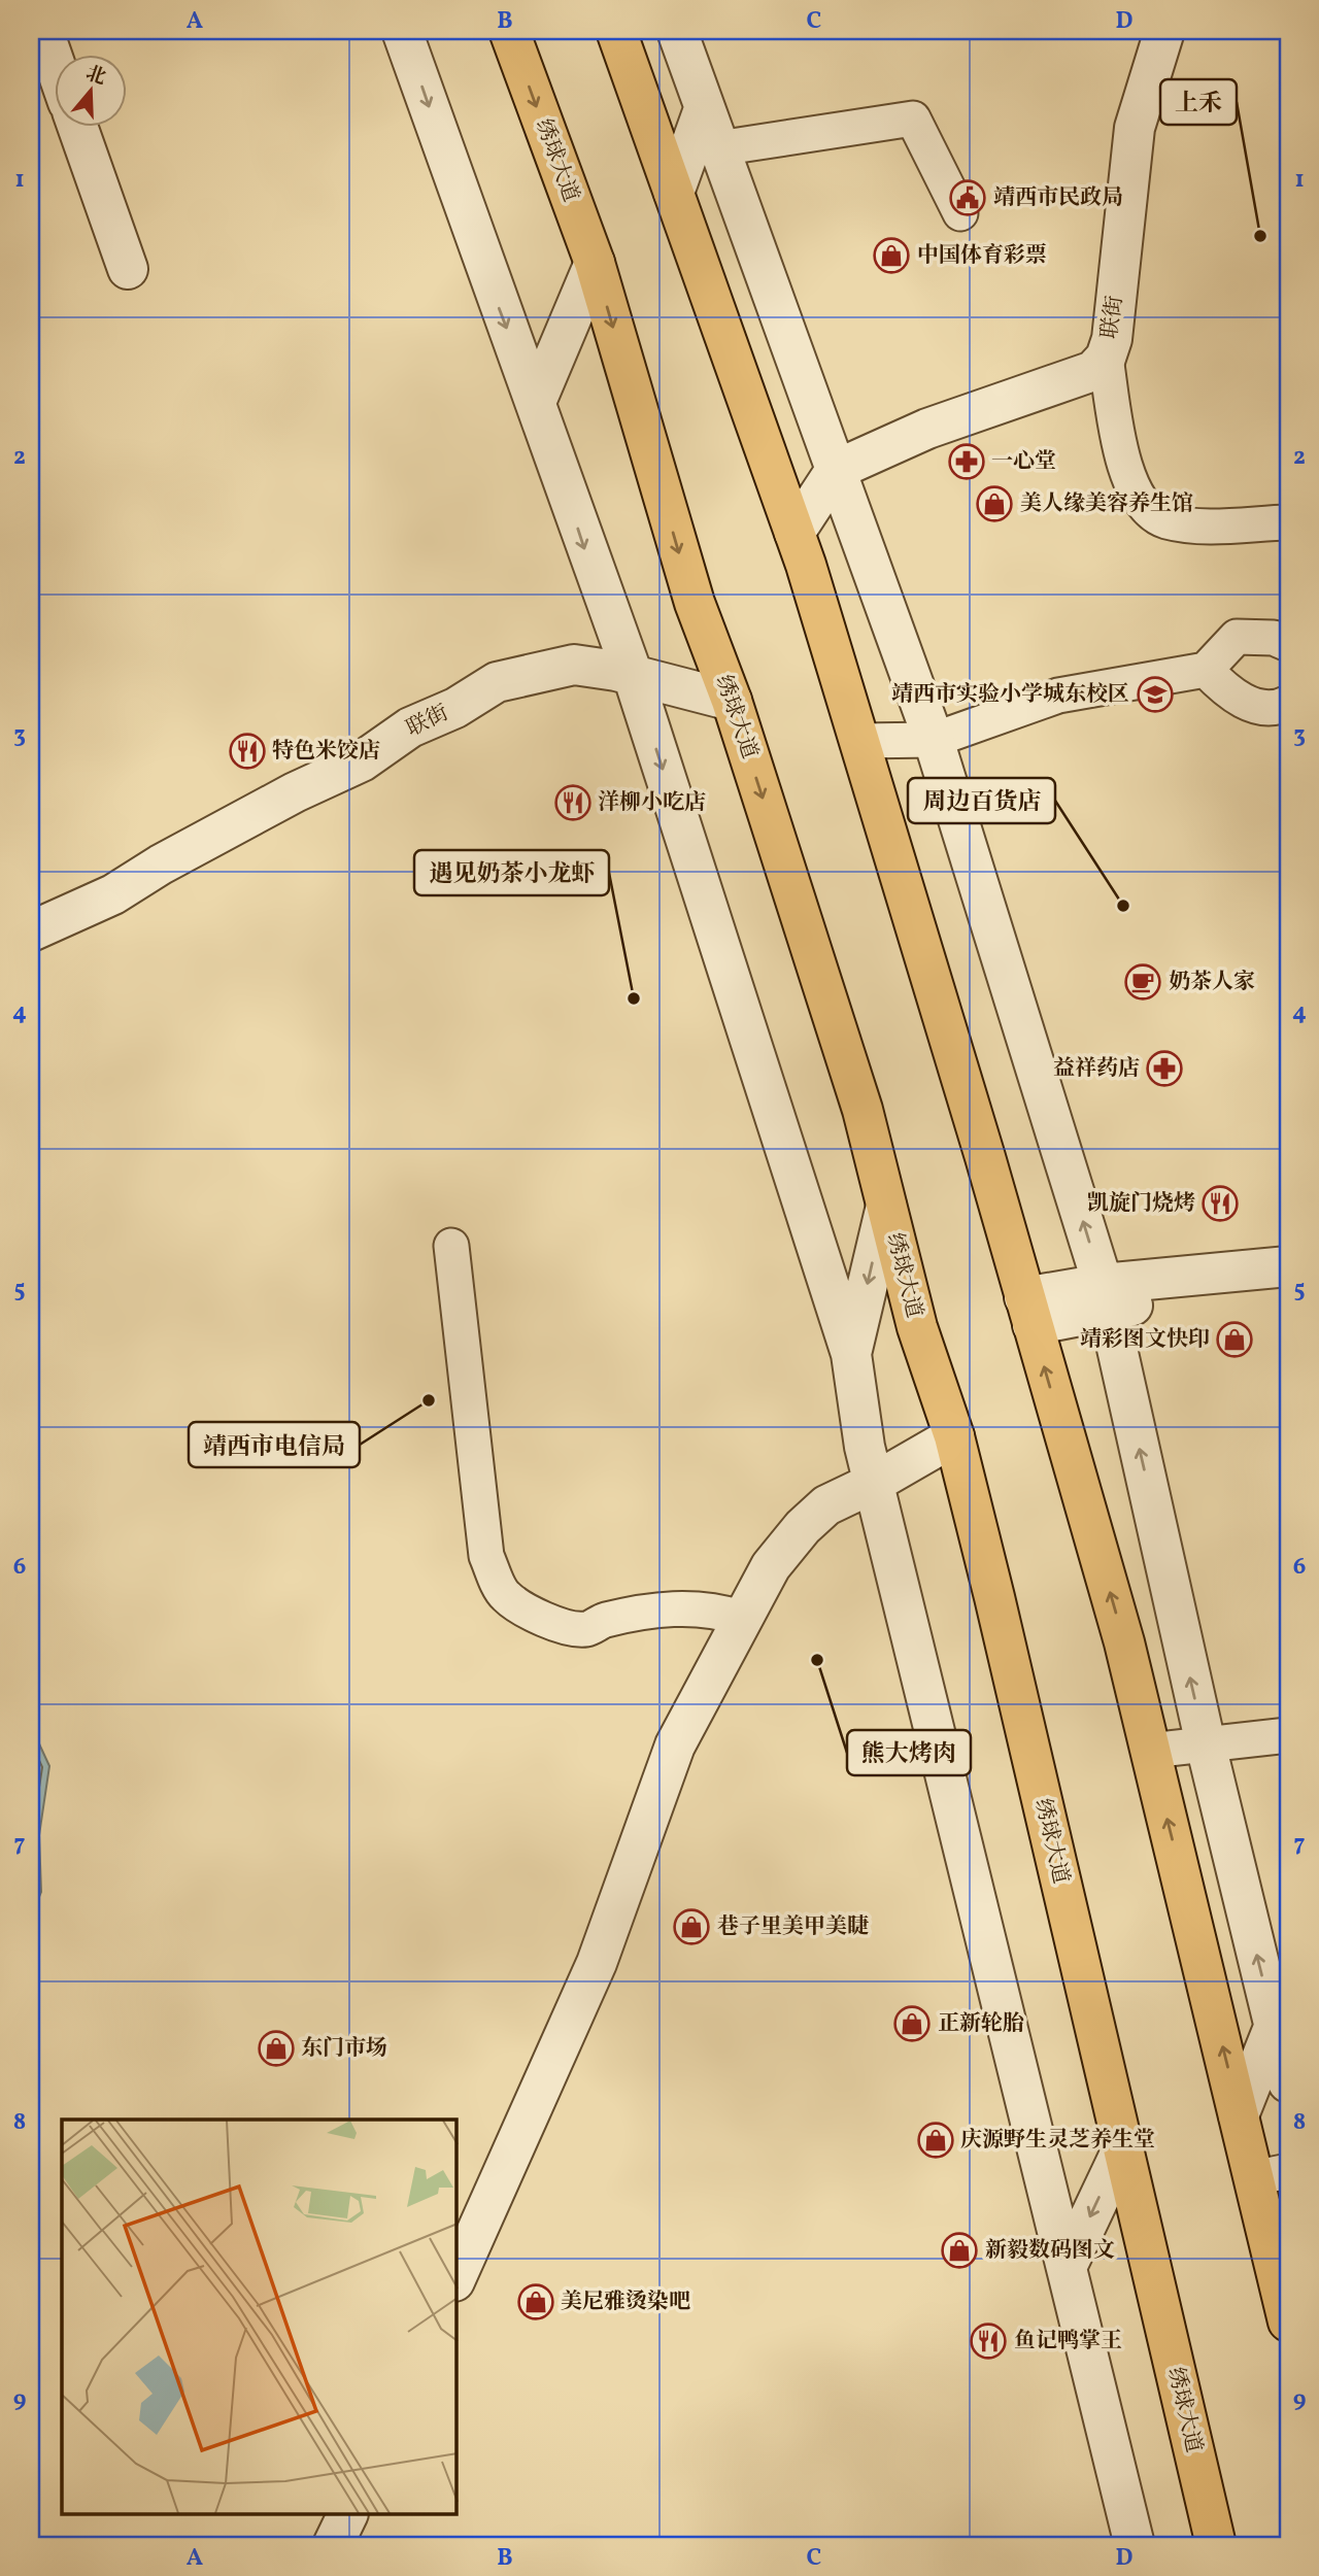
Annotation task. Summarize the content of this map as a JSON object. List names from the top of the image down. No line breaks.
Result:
{"streets":{"main road":["绣球大道"],"street":["联街"]},"crossings":[["绣球大道","联街"]],"places":{"public building":["靖西市民政局"],"other":["上禾","周边百货店","遇见奶茶小龙虾","靖西市电信局","熊大烤肉"],"shop":["中国体育彩票","美人缘美容养生馆","靖彩图文快印","巷子里美甲美睫","正新轮胎","东门市场","庆源野生灵芝养生堂","新毅数码图文","美尼雅烫染吧"],"pharmacy":["一心堂","益祥药店"],"school or university":["靖西市实验小学城东校区"],"restaurant":["特色米饺店","洋柳小吃店","凯旋门烧烤","鱼记鸭掌王"],"cafe":["奶茶人家"]},"north":"top","grid":{"columns":["A","B","C","D"],"rows":["1","2","3","4","5","6","7","8","9"]}}
